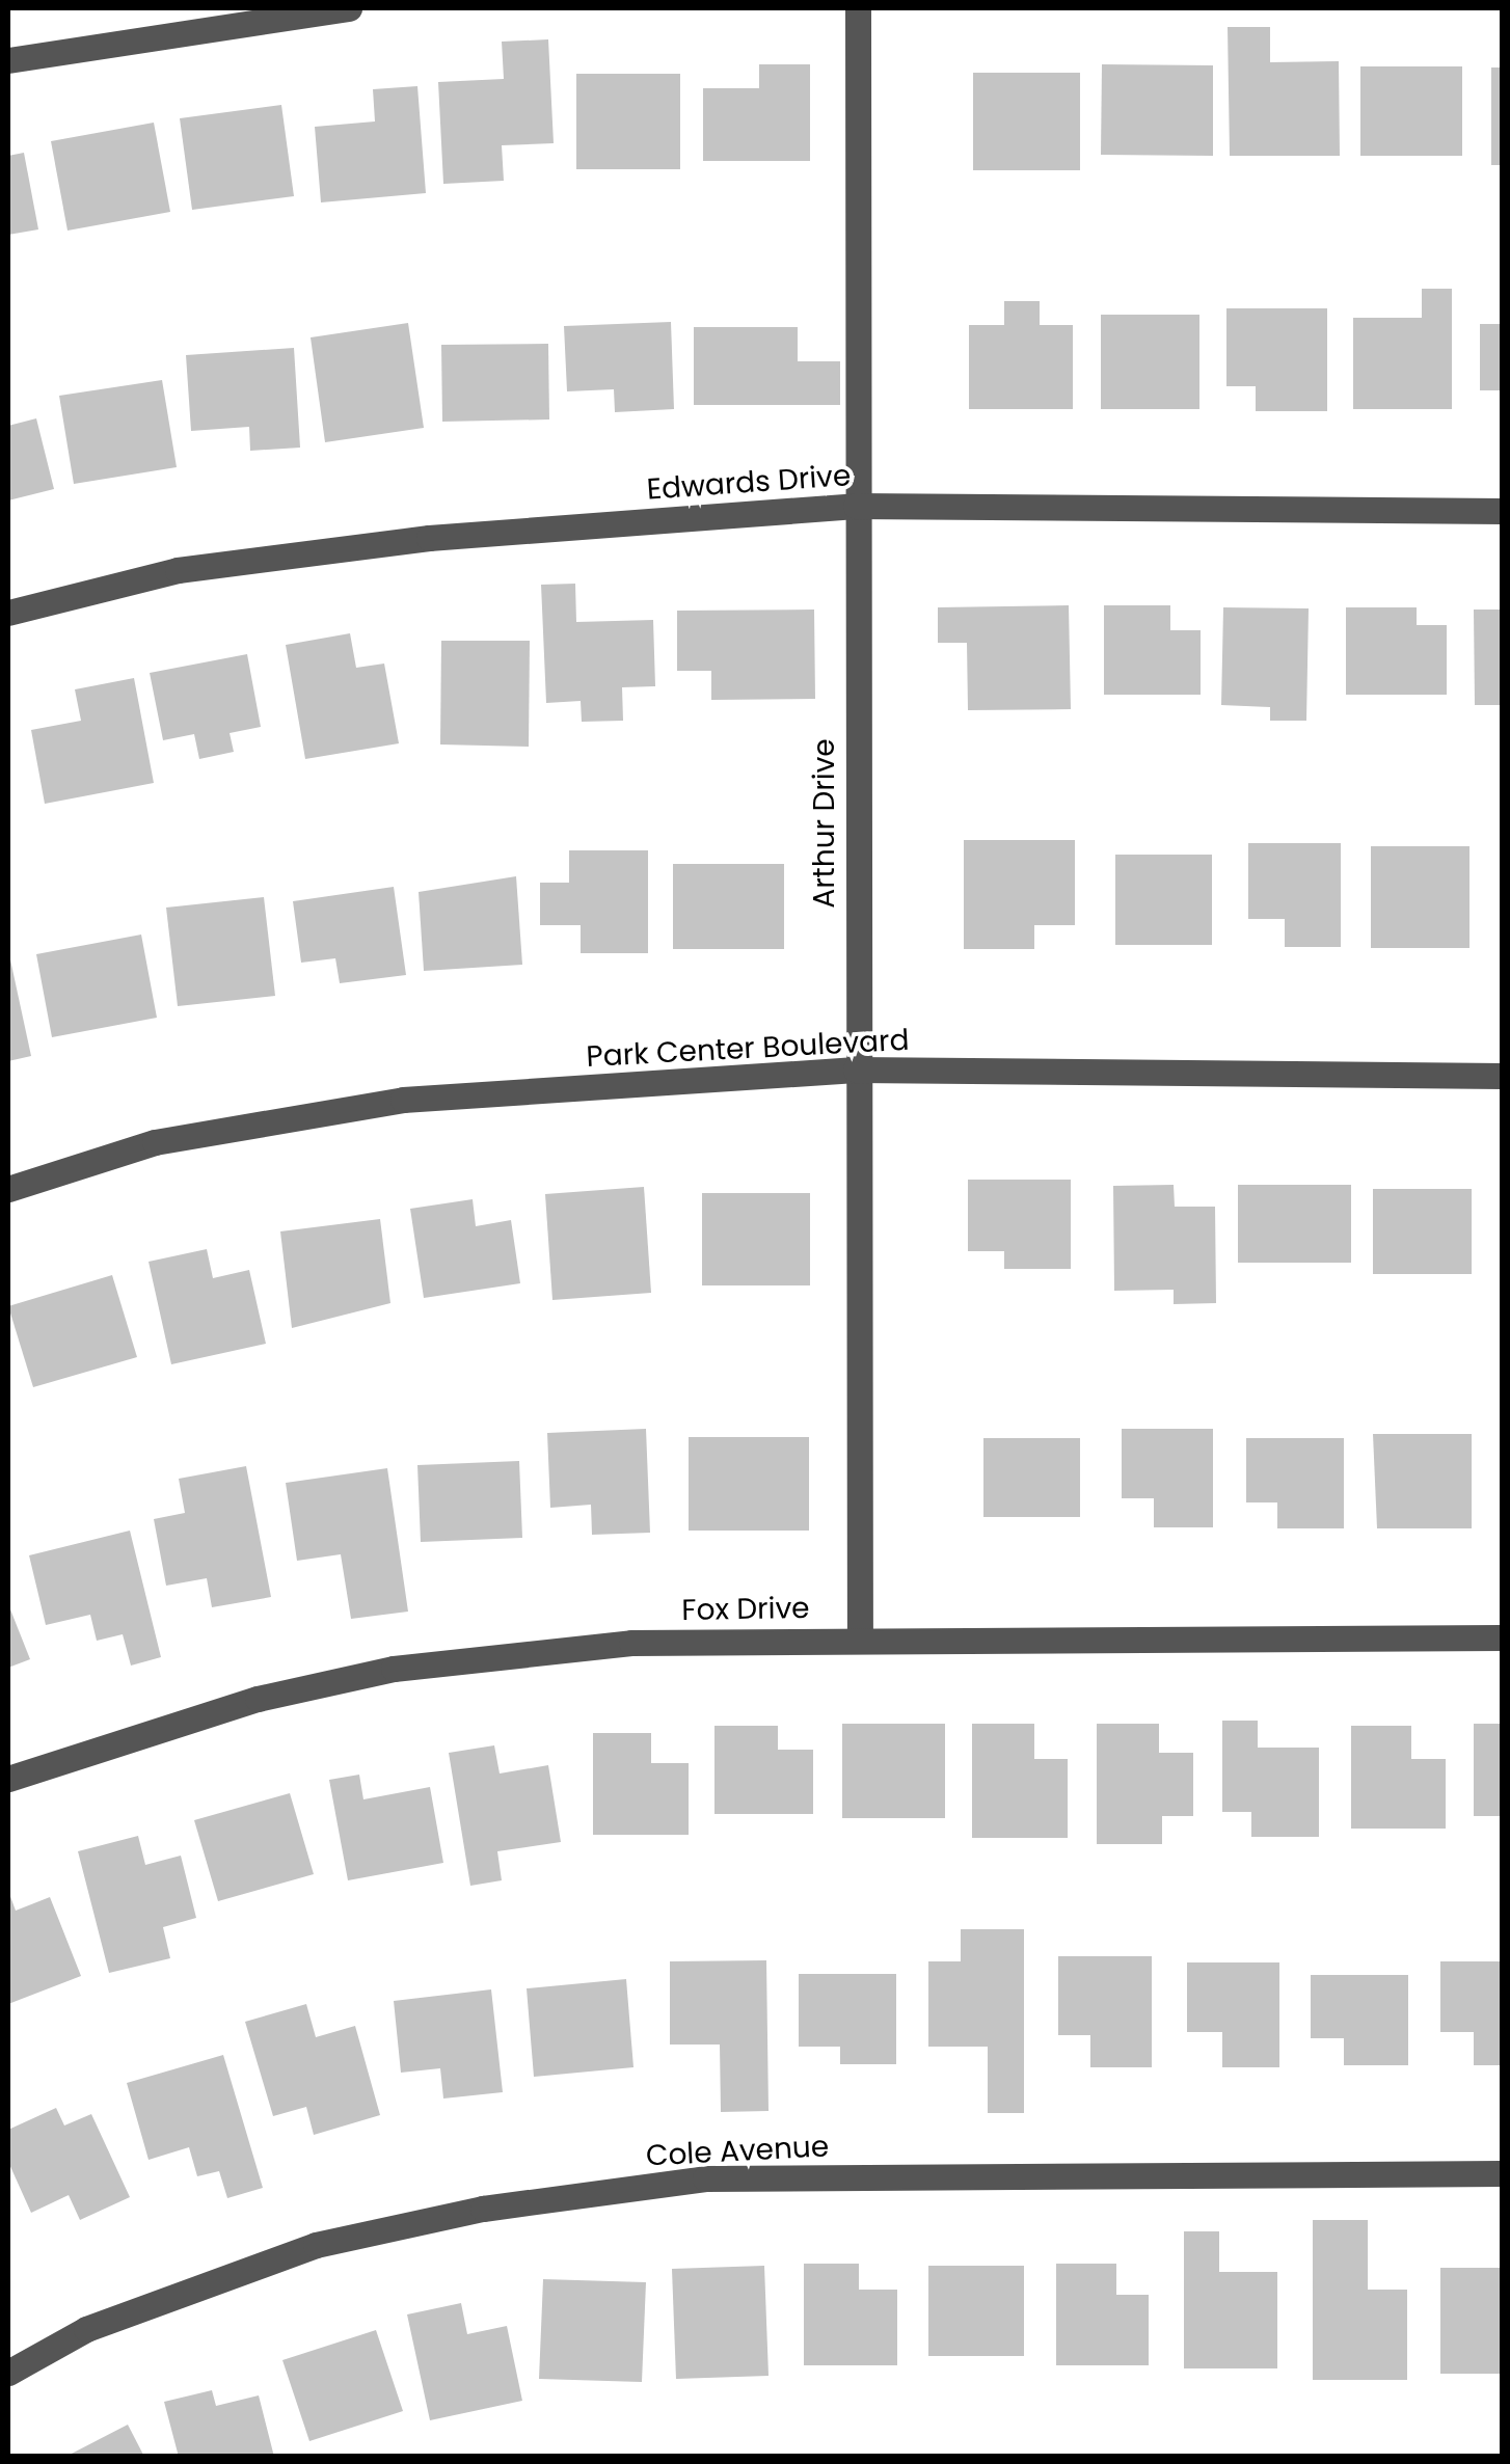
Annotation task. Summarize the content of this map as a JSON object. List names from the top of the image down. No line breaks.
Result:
{"streets":{"street":["Edwards Drive","Arthur Drive","Park Center Boulevard","Fox Drive","Cole Avenue"]},"crossings":[["Edwards Drive","Arthur Drive"],["Arthur Drive","Park Center Boulevard"],["Arthur Drive","Fox Drive"]]}
